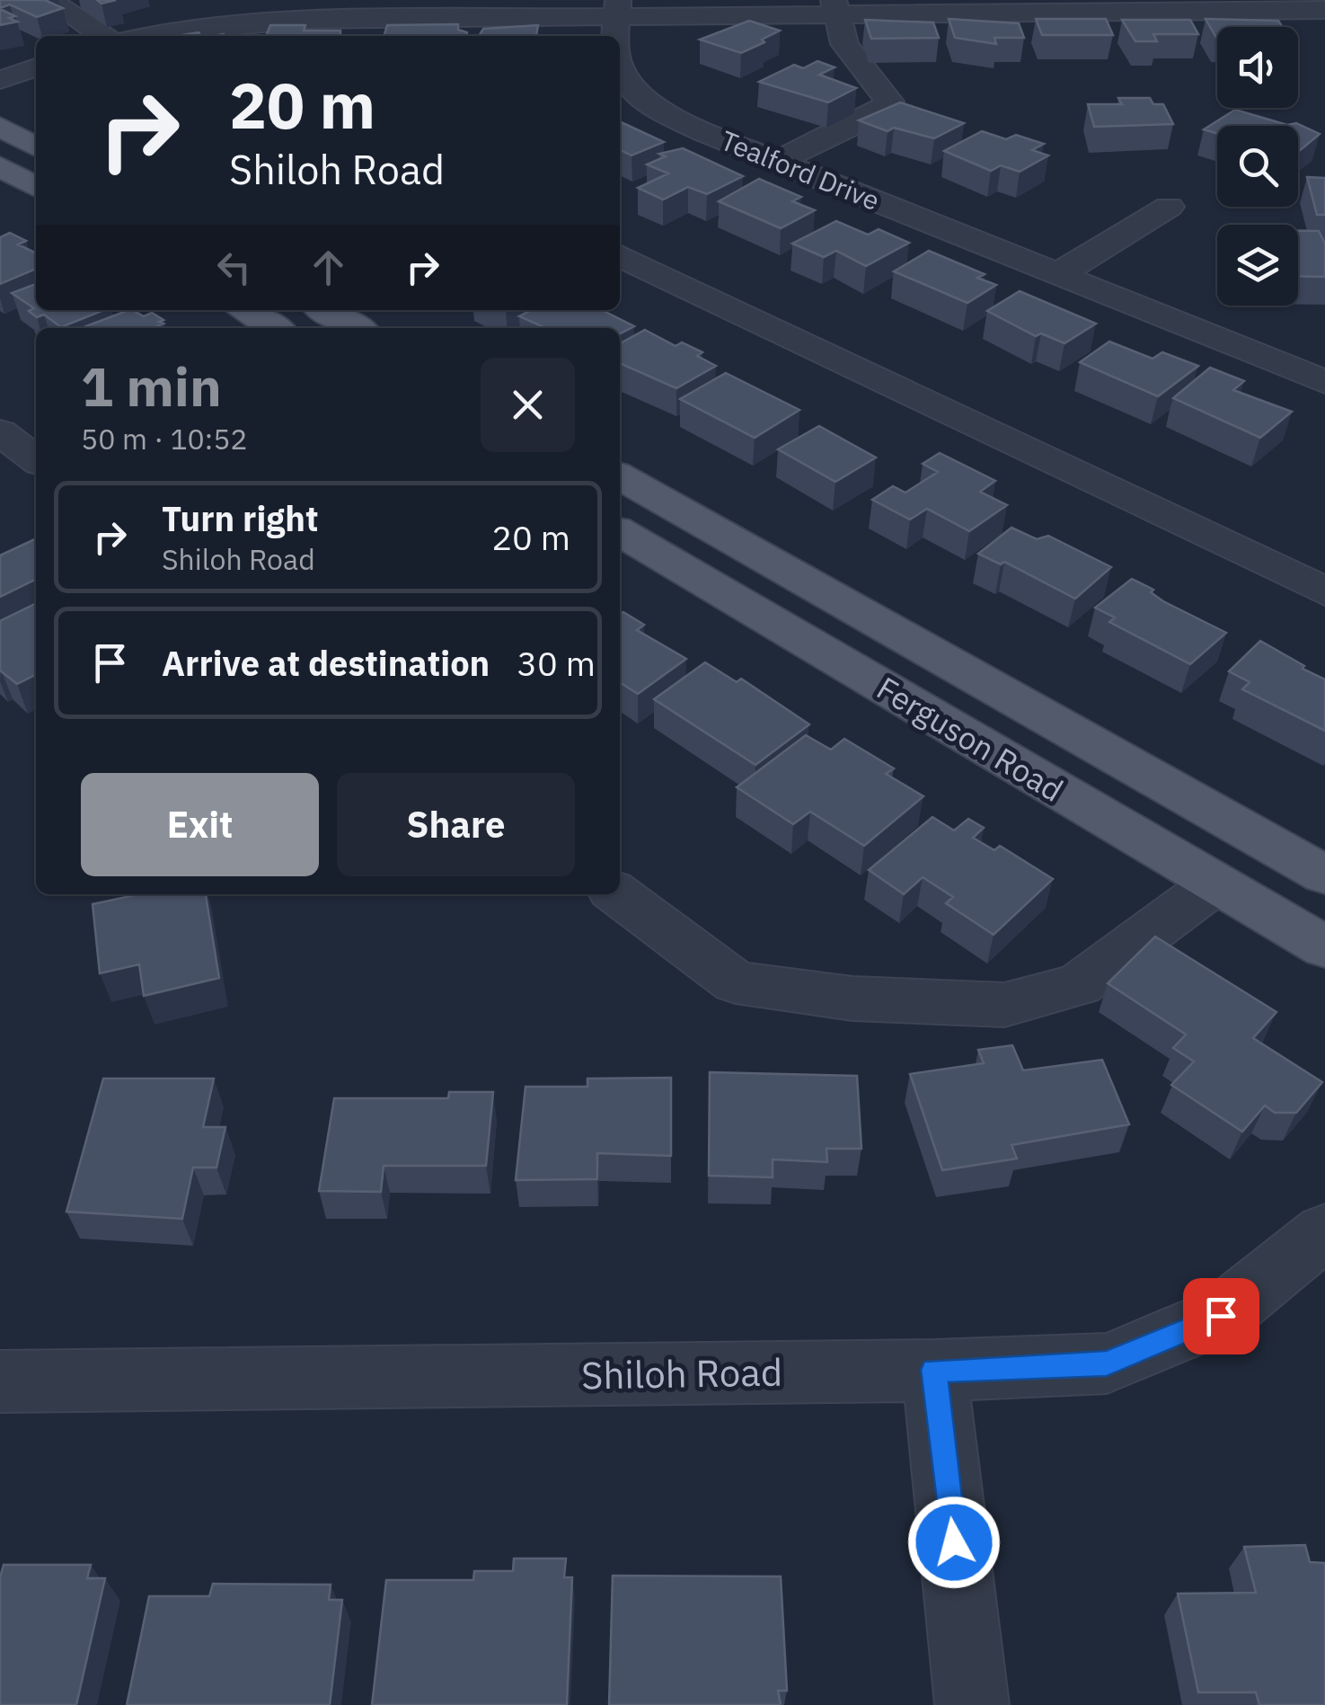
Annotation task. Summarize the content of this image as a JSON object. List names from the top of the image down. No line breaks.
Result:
{"streets":{"main road":["Ferguson Road"],"street":["Tealford Drive","Shiloh Road"]},"page":{"turn":["20 m","Shiloh Road"],"heading":["1 min","50 m · 10:52"],"list":[{"name":"Turn right","note":"Shiloh Road","value":"20 m"},{"name":"Arrive at destination","value":"30 m"}],"buttons":["Exit","Share"]}}
